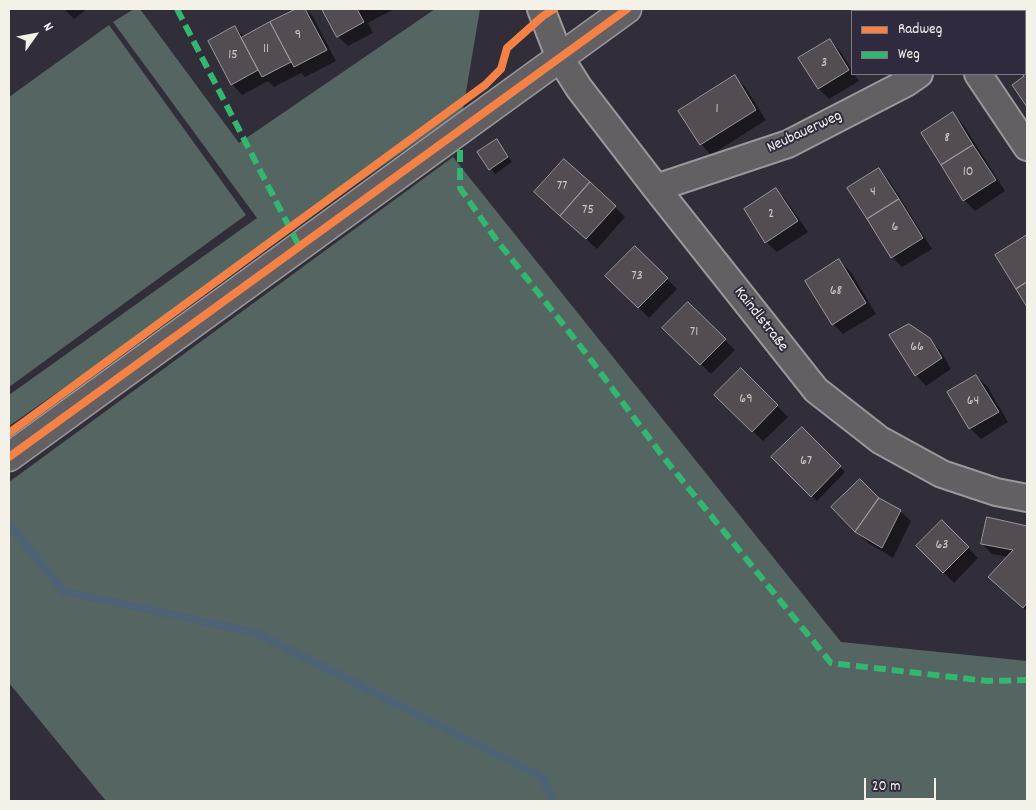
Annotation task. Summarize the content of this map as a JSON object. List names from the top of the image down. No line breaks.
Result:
{"streets":{"street":["Neubauerweg","Kaindlstraße"]},"crossings":[["Neubauerweg","Kaindlstraße"]],"house_numbers":["9","11","15","3","1","8","10","77","4","75","2","6","73","68","71","66","69","64","67","63"],"legend":["Radweg","Weg"],"scale_bar":"20 m","north":"top right"}
